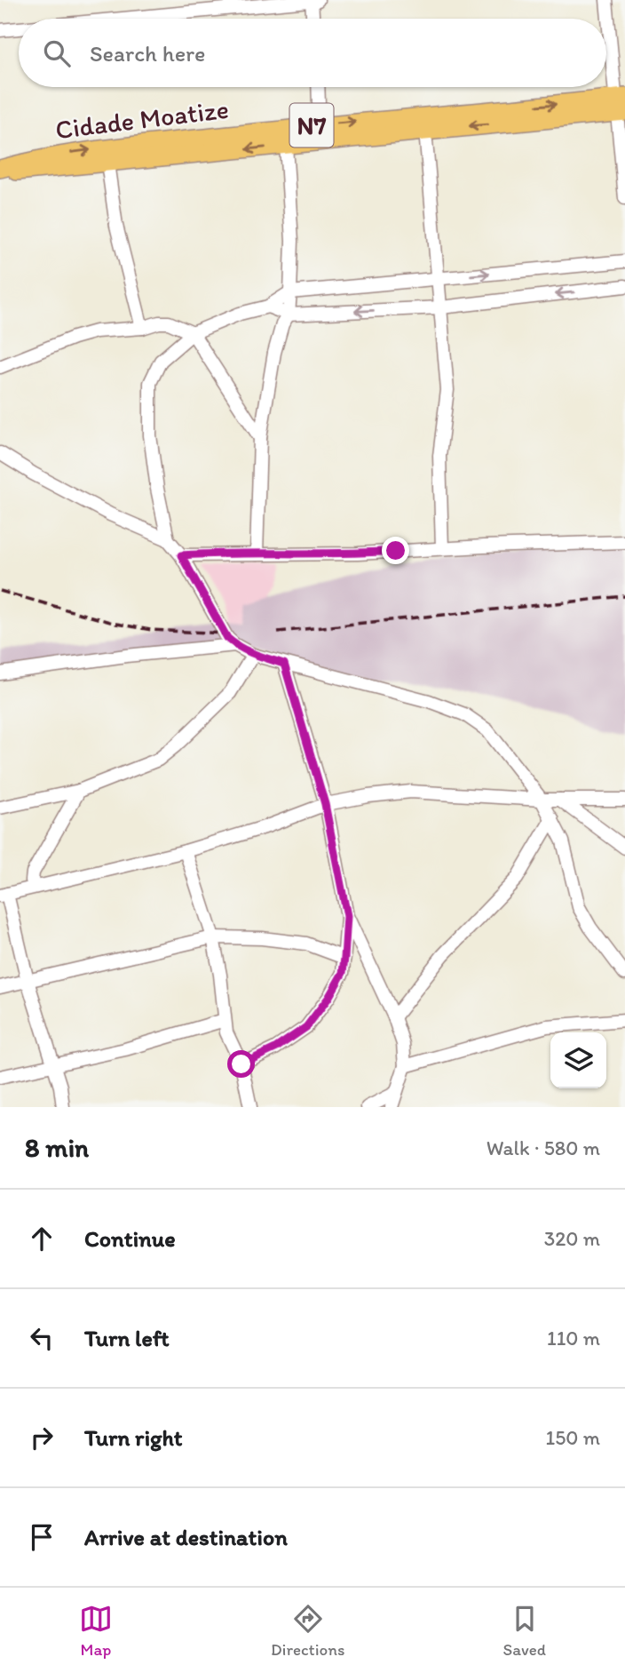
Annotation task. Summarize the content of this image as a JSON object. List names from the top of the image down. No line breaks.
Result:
{"streets":{"highway":["Cidade Moatize","N7"]},"page":{"search":"Search here","heading":["8 min","Walk · 580 m"],"list":[["Continue","320 m"],["Turn left","110 m"],["Turn right","150 m"],"Arrive at destination"],"nav":["Map","Directions","Saved"]}}
